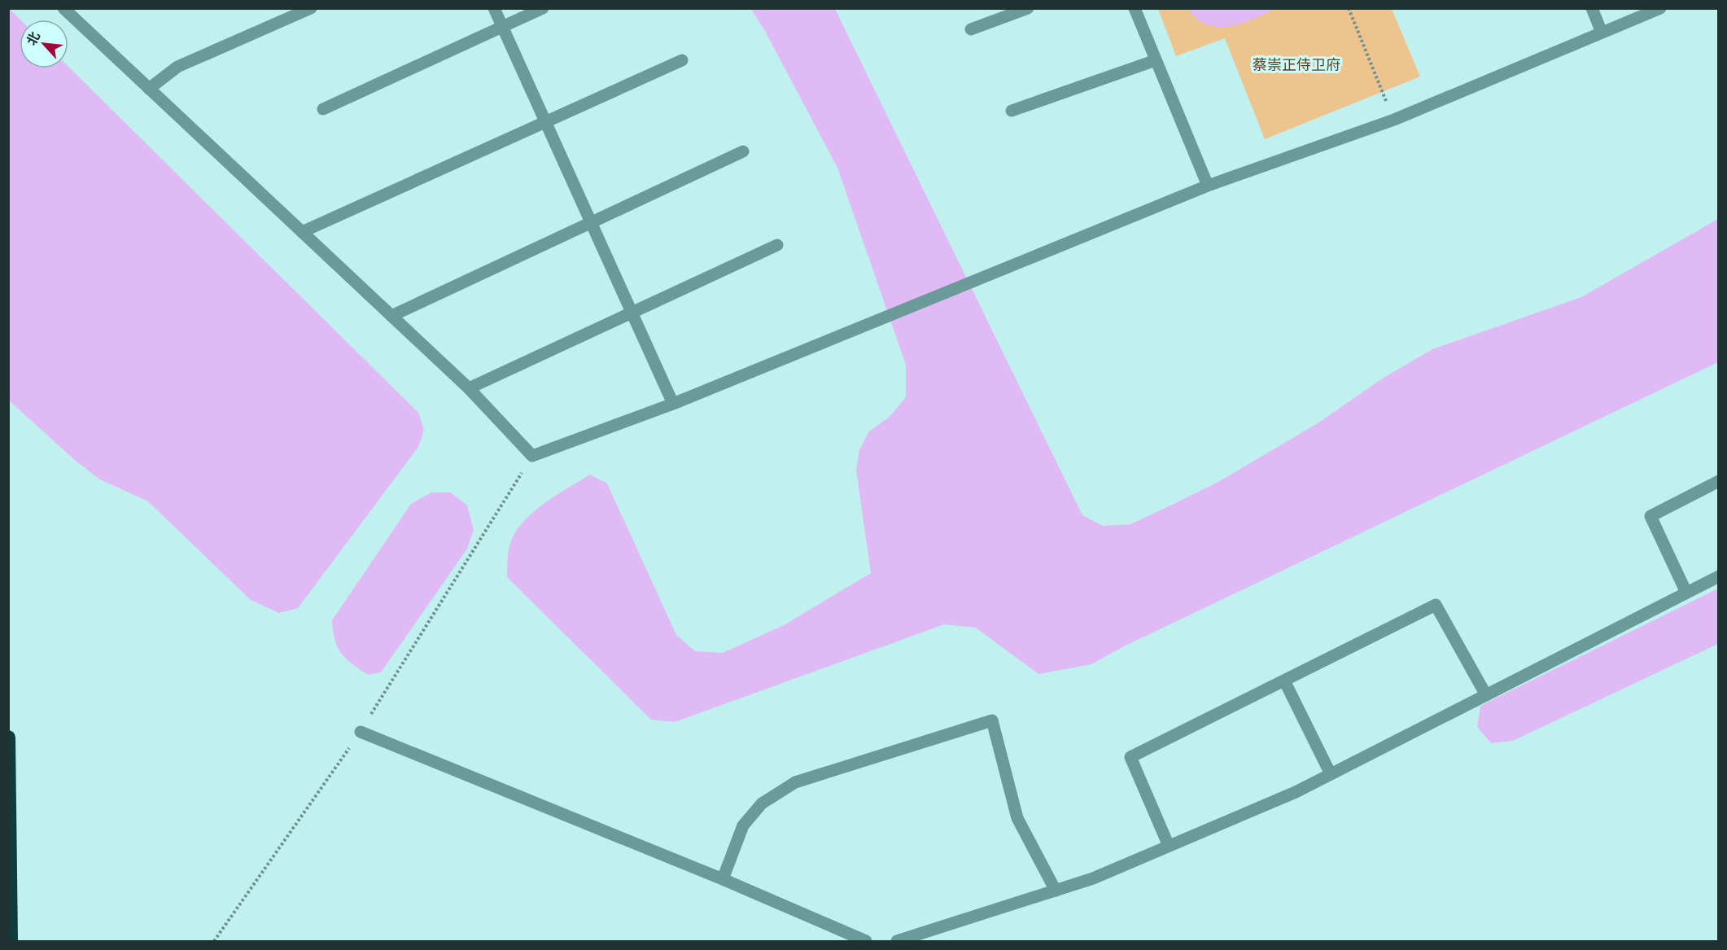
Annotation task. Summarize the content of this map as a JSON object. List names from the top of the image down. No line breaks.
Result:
{"parks":["蔡崇正侍卫府"],"north":"top left"}
